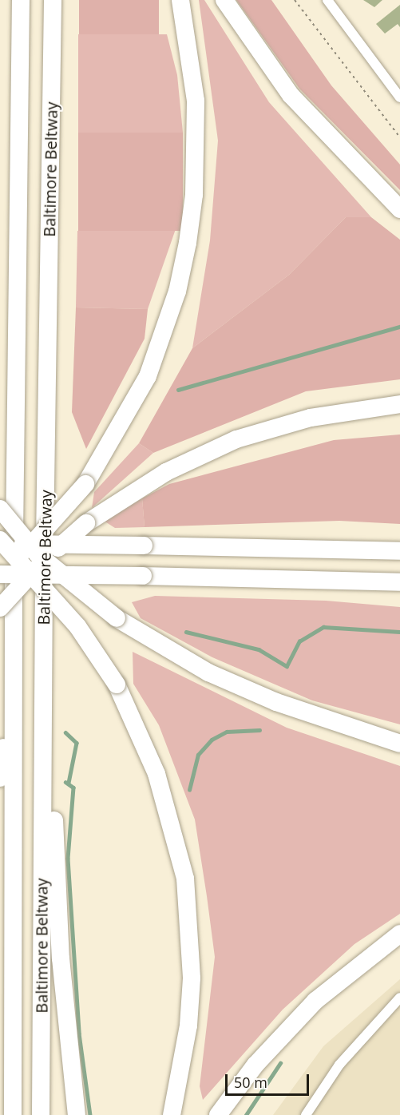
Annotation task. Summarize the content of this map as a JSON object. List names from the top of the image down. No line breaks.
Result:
{"streets":{"highway":["Baltimore Beltway"]},"scale_bar":"50 m"}
